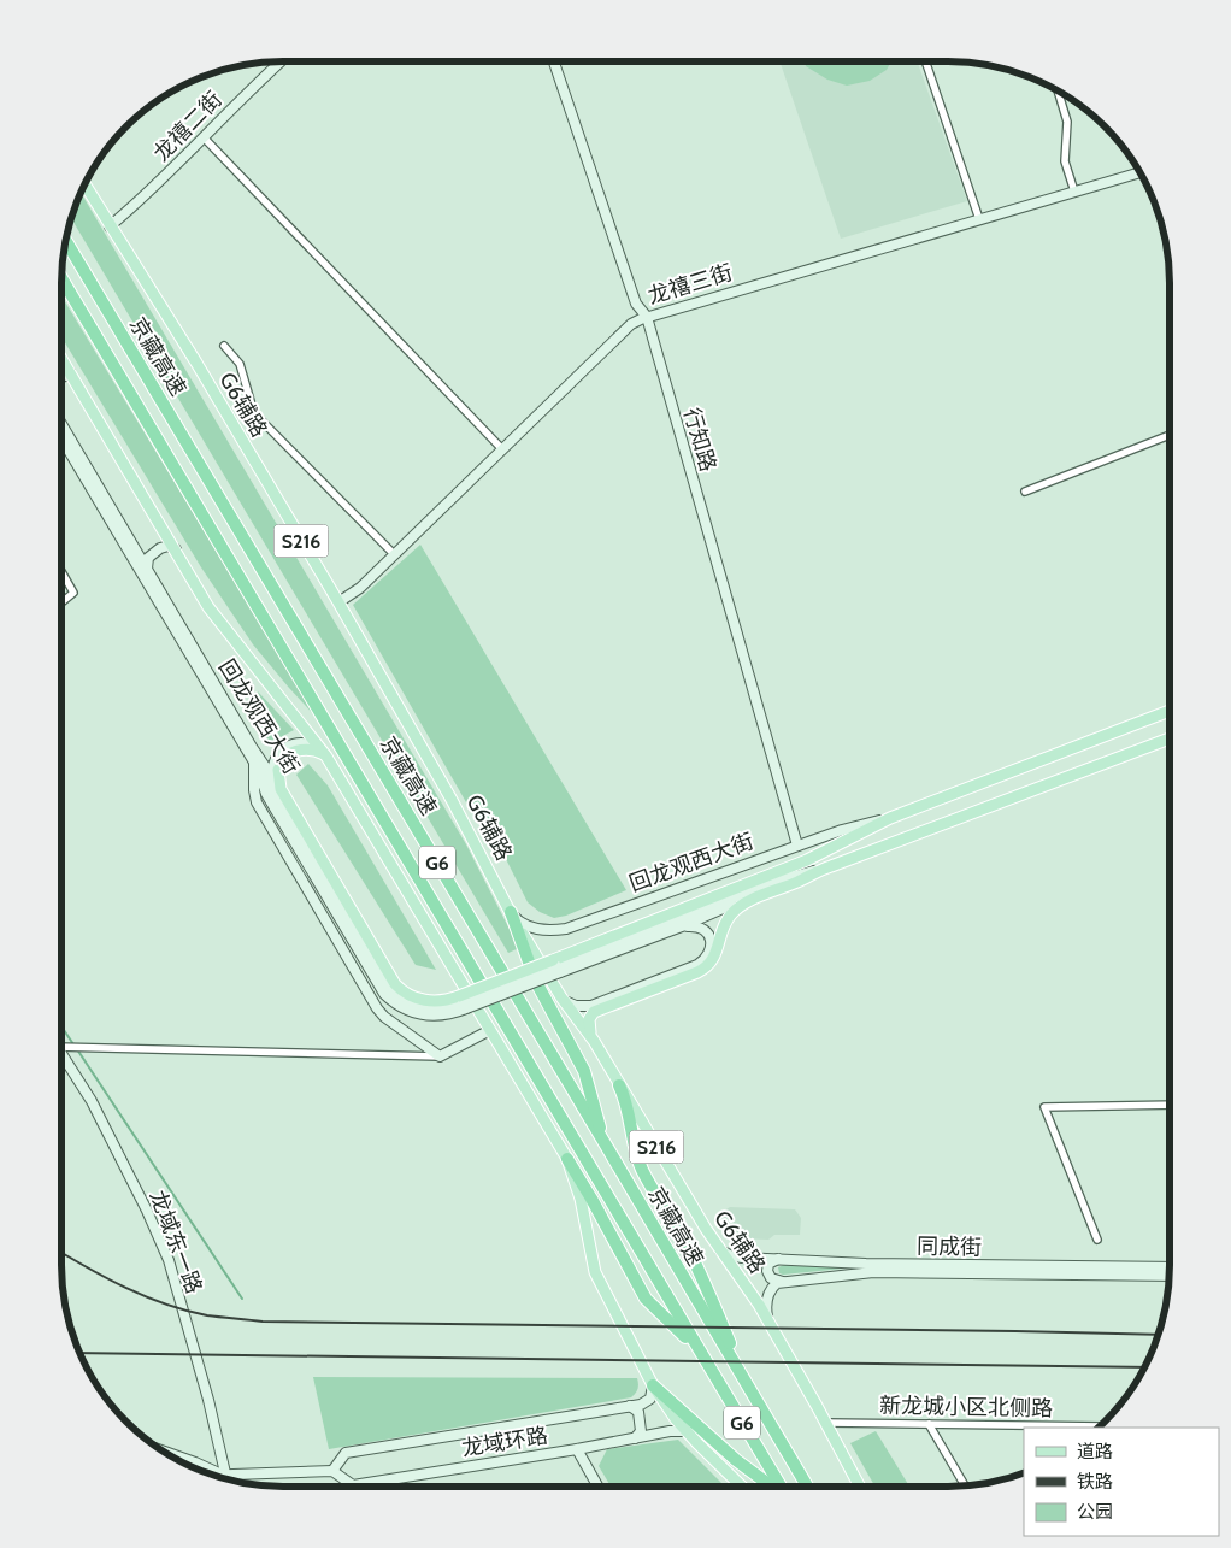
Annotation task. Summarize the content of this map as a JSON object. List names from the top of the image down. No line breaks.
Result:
{"streets":{"highway":["京藏高速","G6"],"main road":["龙禧二街","龙禧三街","G6辅路","行知路","S216","回龙观西大街","龙域东一路","同成街","龙域环路"],"street":["新龙城小区北侧路"]},"crossings":[["龙禧二街","G6辅路"],["龙禧三街","G6辅路"],["龙禧三街","行知路"],["G6辅路","回龙观西大街"],["G6辅路","同成街"],["G6辅路","新龙城小区北侧路"],["行知路","回龙观西大街"],["龙域东一路","龙域环路"]],"legend":["道路","铁路","公园"]}
